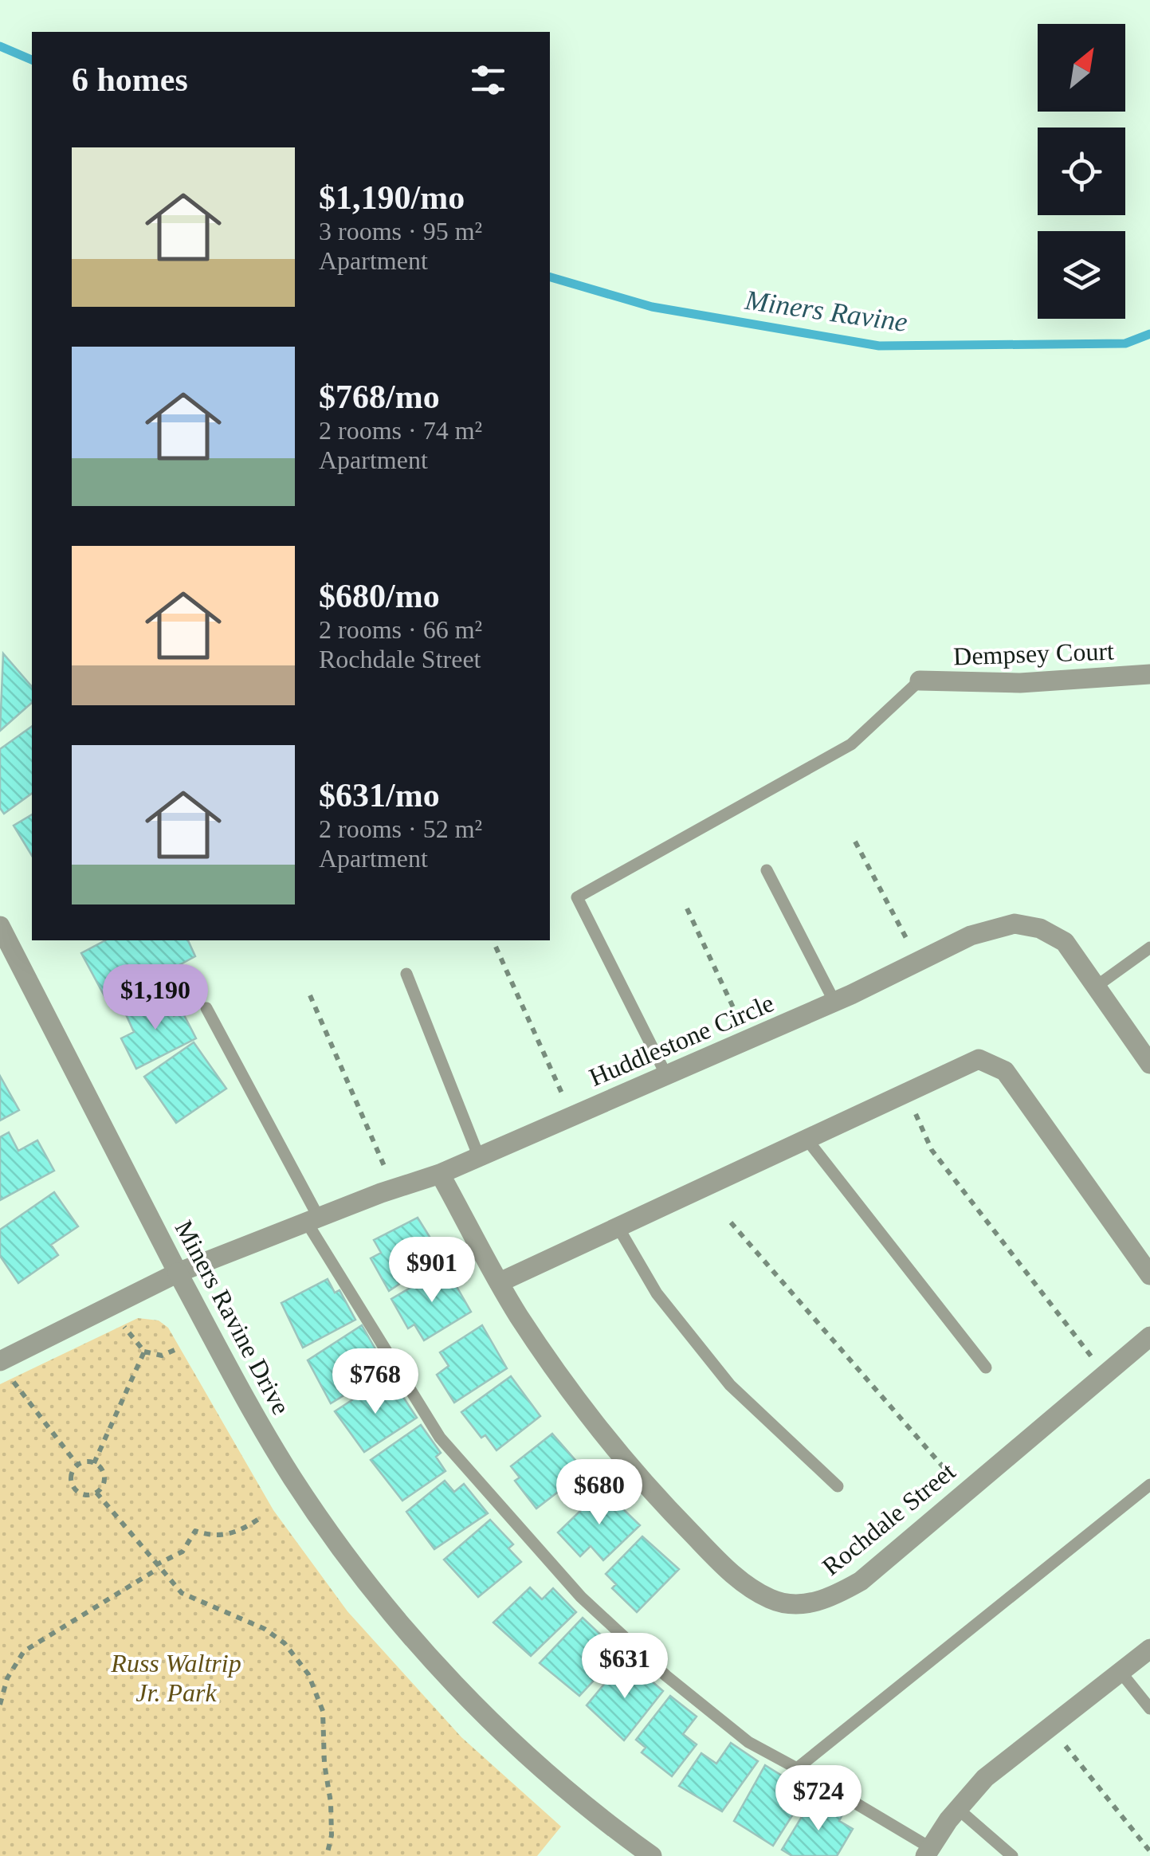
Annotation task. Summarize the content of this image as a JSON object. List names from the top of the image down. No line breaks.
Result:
{"streets":{"street":["Dempsey Court","Huddlestone Circle","Miners Ravine Drive","Rochdale Street"]},"crossings":[["Huddlestone Circle","Miners Ravine Drive"],["Huddlestone Circle","Rochdale Street"]],"water":["Miners Ravine"],"parks":["Russ Waltrip Jr. Park"],"north":"top right","page":{"heading":"6 homes","list":[{"name":"$1,190/mo","note":"3 rooms · 95 m² · Apartment"},{"name":"$768/mo","note":"2 rooms · 74 m² · Apartment"},{"name":"$680/mo","note":"2 rooms · 66 m² · Rochdale Street"},{"name":"$631/mo","note":"2 rooms · 52 m² · Apartment"}],"price":["$1,190","$901","$768","$680","$631","$724"]}}
